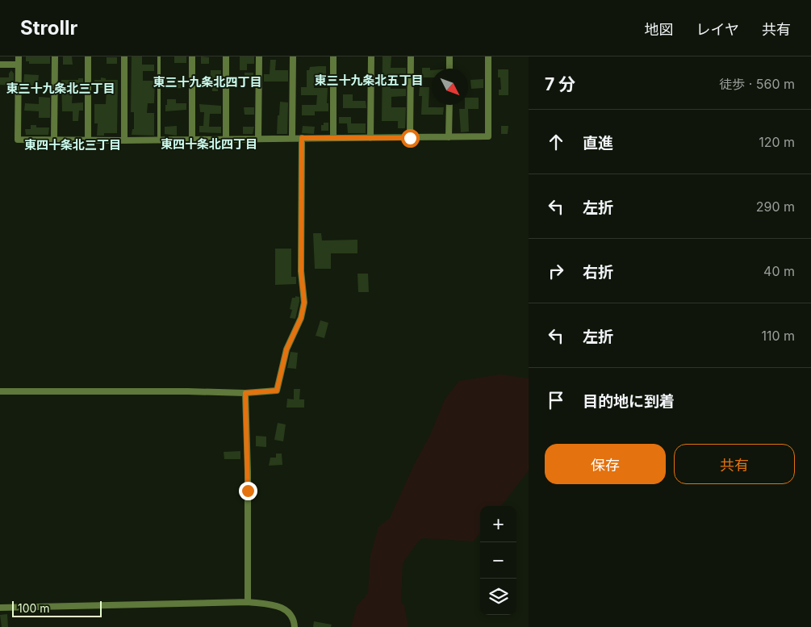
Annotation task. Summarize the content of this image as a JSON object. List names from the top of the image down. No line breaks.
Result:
{"districts":["東三十九条北五丁目","東三十九条北四丁目","東三十九条北三丁目","東四十条北四丁目","東四十条北三丁目"],"scale_bar":"100 m","north":"bottom right","page":{"header":"Strollr","nav":["地図","レイヤ","共有"],"heading":["7 分","徒歩 · 560 m"],"list":[["直進","120 m"],["左折","290 m"],["右折","40 m"],["左折","110 m"],"目的地に到着"],"buttons":["保存","共有"],"map_buttons":["+","−"],"scale":"100 m"}}
